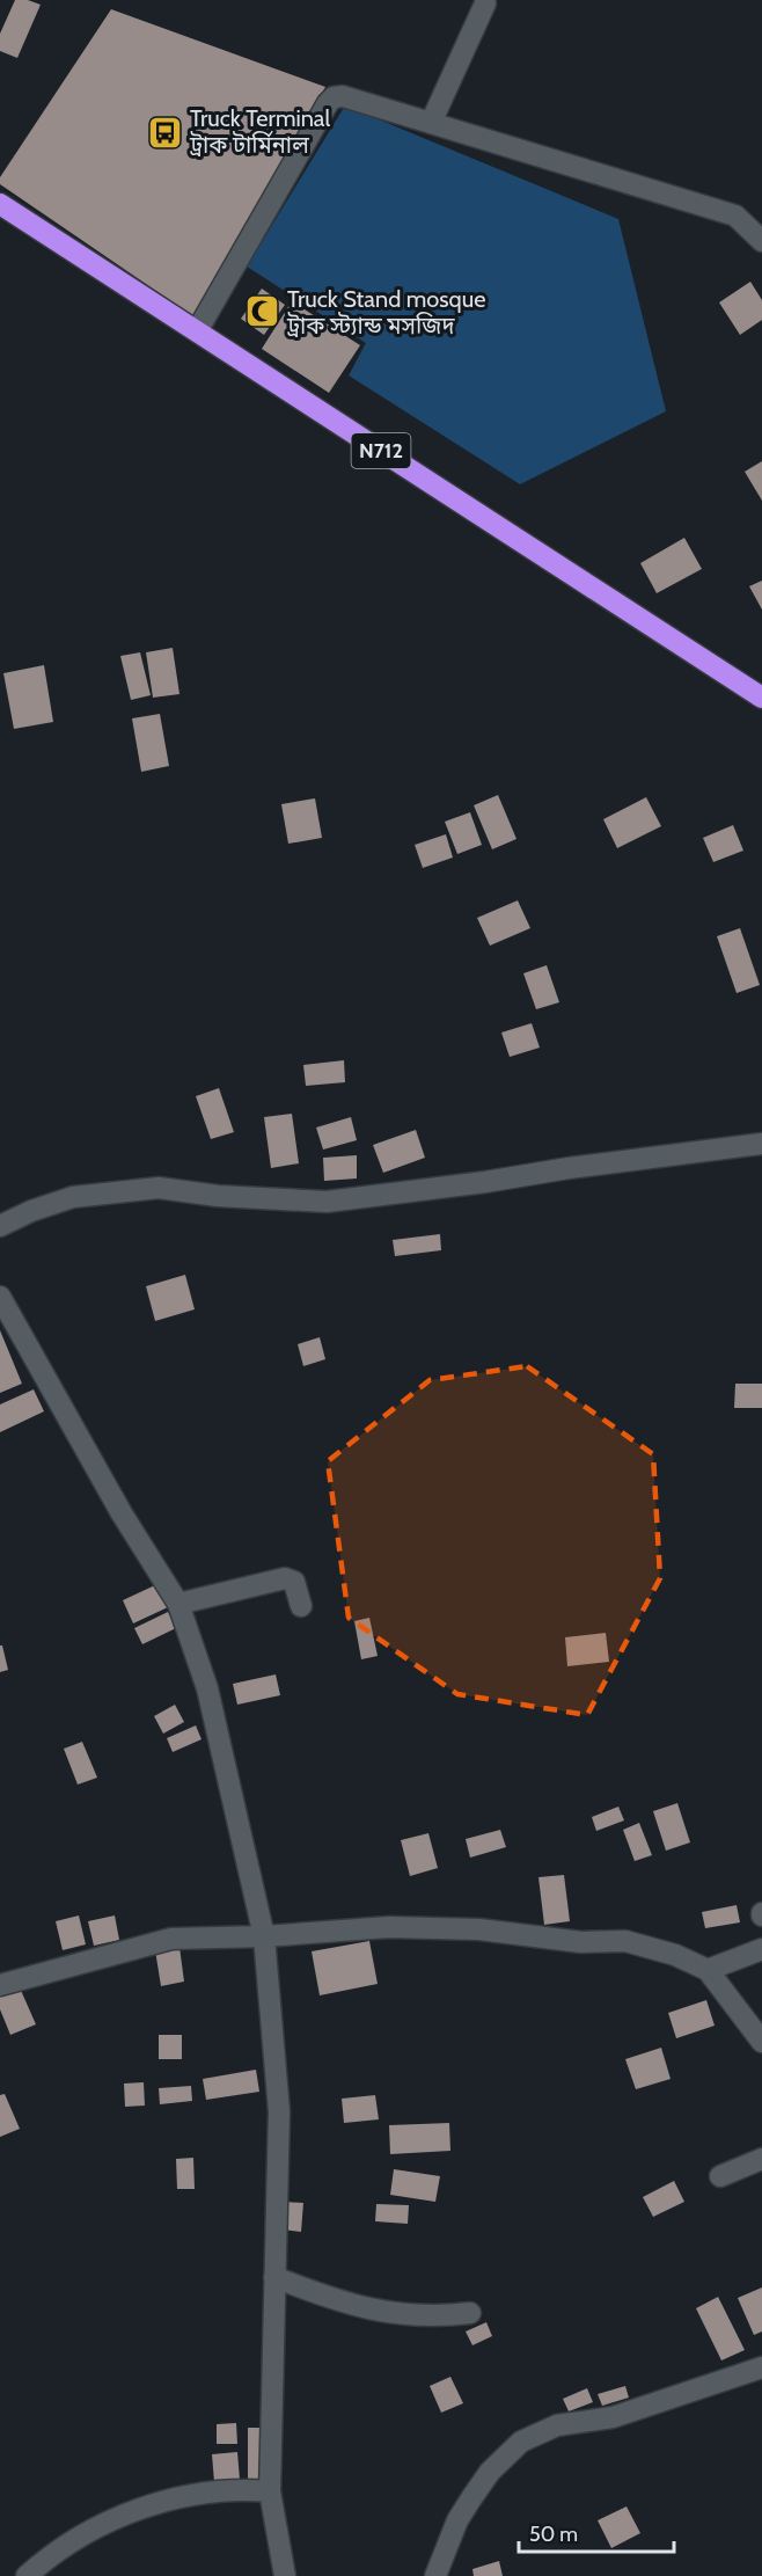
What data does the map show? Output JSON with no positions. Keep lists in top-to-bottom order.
{
  "streets": {
    "highway": ["N712"]
  },
  "places": {
    "bus stop": ["Truck Terminal ট্রাক টার্মিনাল"],
    "mosque": ["Truck Stand mosque ট্রাক স্ট্যান্ড মসজিদ"]
  },
  "scale_bar": "50 m"
}
